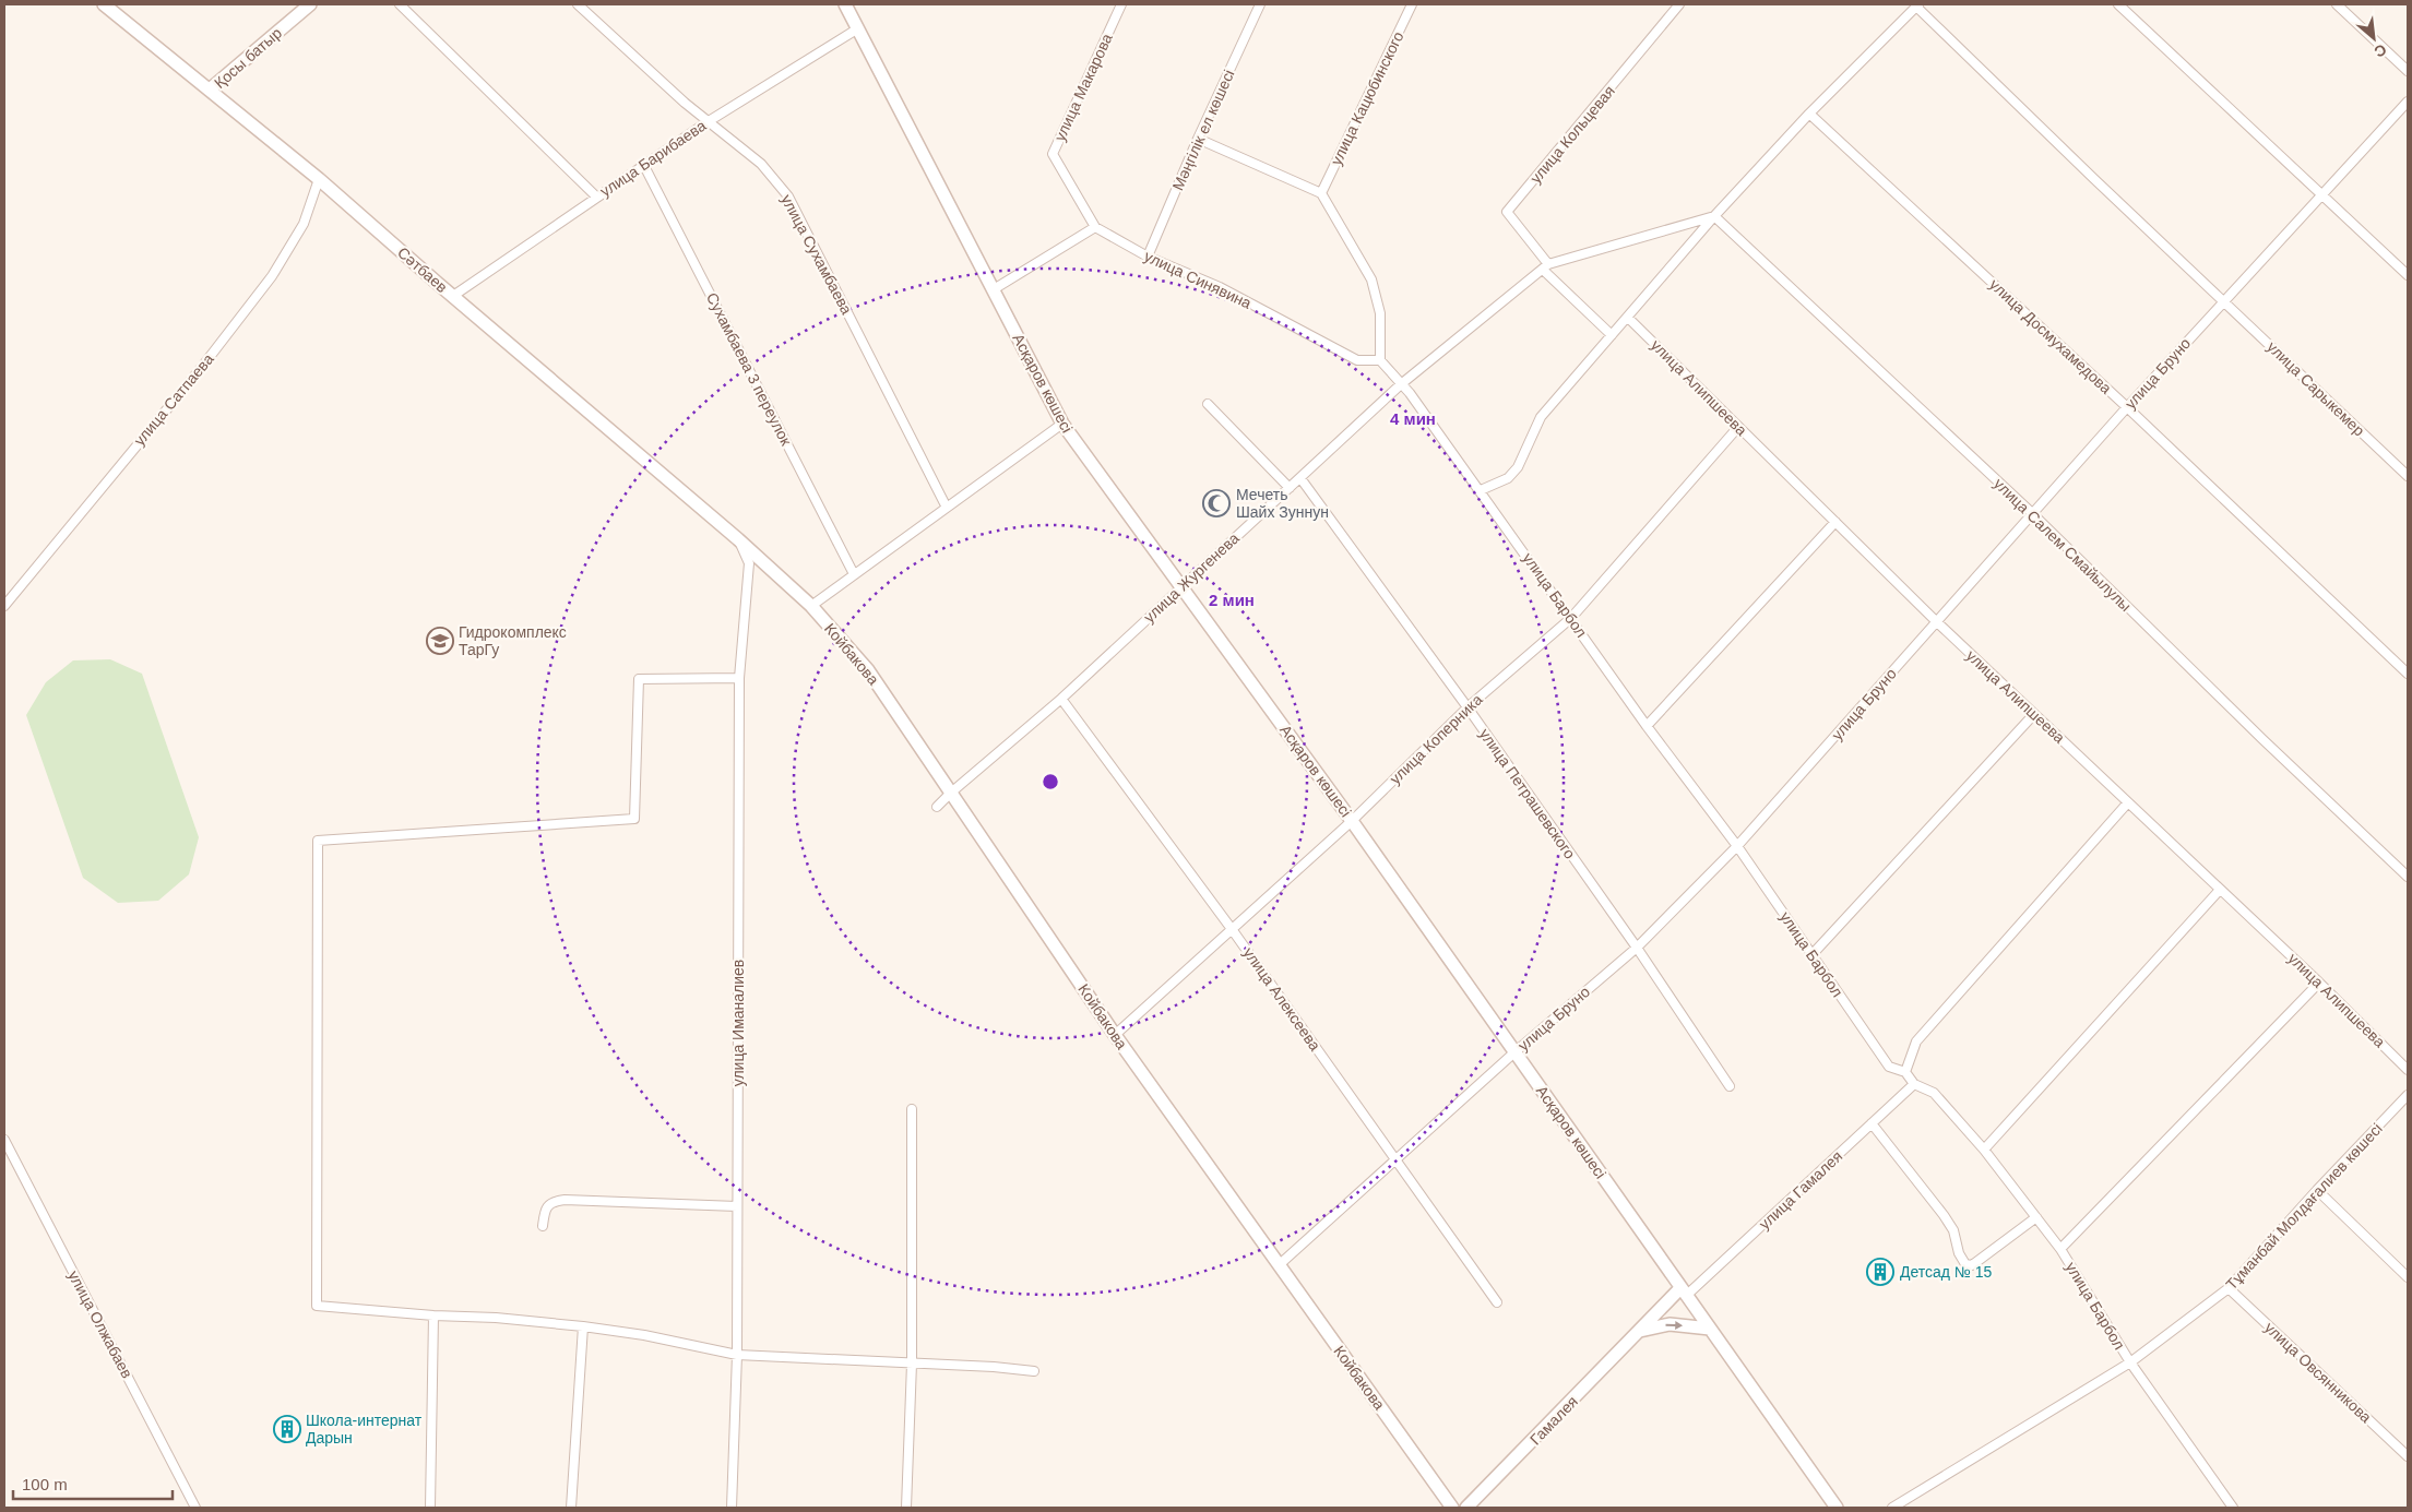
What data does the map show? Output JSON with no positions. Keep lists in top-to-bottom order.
{
  "streets": {
    "street": [
      "Қосы батыр",
      "улица Макарова",
      "улица Кацюбинского",
      "Мәңгілік ел көшесі",
      "улица Кольцевая",
      "улица Барибаева",
      "улица Сухамбаева",
      "Сәтбаев",
      "улица Синявина",
      "улица Досмухамедова",
      "Сухамбаева 3 переулок",
      "улица Бруно",
      "Асқаров көшесі",
      "улица Алипшеева",
      "улица Сарыкемер",
      "улица Сатпаева",
      "улица Салем Смайылулы",
      "улица Жургенева",
      "улица Барбол",
      "Койбакова",
      "улица Коперника",
      "улица Петрашевского",
      "улица Алексеева",
      "улица Иманалиев",
      "улица Гамалея",
      "Тұманбай Молдағалиев көшесі",
      "улица Олжабаев",
      "улица Овсянникова",
      "Гамалея"
    ]
  },
  "crossings": [
    ["Қосы батыр", "Сәтбаев"],
    ["улица Макарова", "улица Синявина"],
    ["Мәңгілік ел көшесі", "улица Синявина"],
    ["улица Кольцевая", "улица Жургенева"],
    ["улица Барибаева", "улица Сухамбаева"],
    ["улица Барибаева", "Сәтбаев"],
    ["улица Барибаева", "Сухамбаева 3 переулок"],
    ["улица Барибаева", "Асқаров көшесі"],
    ["Сәтбаев", "улица Сатпаева"],
    ["Сәтбаев", "Койбакова"],
    ["Сәтбаев", "улица Иманалиев"],
    ["улица Досмухамедова", "улица Бруно"],
    ["улица Бруно", "Асқаров көшесі"],
    ["улица Бруно", "улица Алипшеева"],
    ["улица Бруно", "улица Сарыкемер"],
    ["улица Бруно", "улица Салем Смайылулы"],
    ["улица Бруно", "улица Барбол"],
    ["улица Бруно", "Койбакова"],
    ["улица Бруно", "улица Петрашевского"],
    ["улица Бруно", "улица Алексеева"],
    ["Асқаров көшесі", "улица Жургенева"],
    ["Асқаров көшесі", "улица Коперника"],
    ["Асқаров көшесі", "улица Гамалея"],
    ["Асқаров көшесі", "Гамалея"],
    ["улица Алипшеева", "улица Коперника"],
    ["улица Жургенева", "улица Барбол"],
    ["улица Жургенева", "Койбакова"],
    ["улица Жургенева", "улица Петрашевского"],
    ["улица Жургенева", "улица Алексеева"],
    ["улица Барбол", "улица Коперника"],
    ["улица Барбол", "улица Гамалея"],
    ["улица Барбол", "Тұманбай Молдағалиев көшесі"],
    ["Койбакова", "улица Коперника"],
    ["Койбакова", "улица Иманалиев"],
    ["улица Коперника", "улица Петрашевского"],
    ["улица Коперника", "улица Алексеева"],
    ["улица Гамалея", "Гамалея"],
    ["Тұманбай Молдағалиев көшесі", "улица Овсянникова"]
  ],
  "places": {
    "mosque": ["Мечеть Шайх Зуннун"],
    "school or university": ["Гидрокомплекс ТарГу"],
    "building": ["Детсад № 15", "Школа-интернат Дарын"]
  },
  "scale_bar": "100 m",
  "north": "bottom right",
  "rings": ["4 мин", "2 мин"]
}
